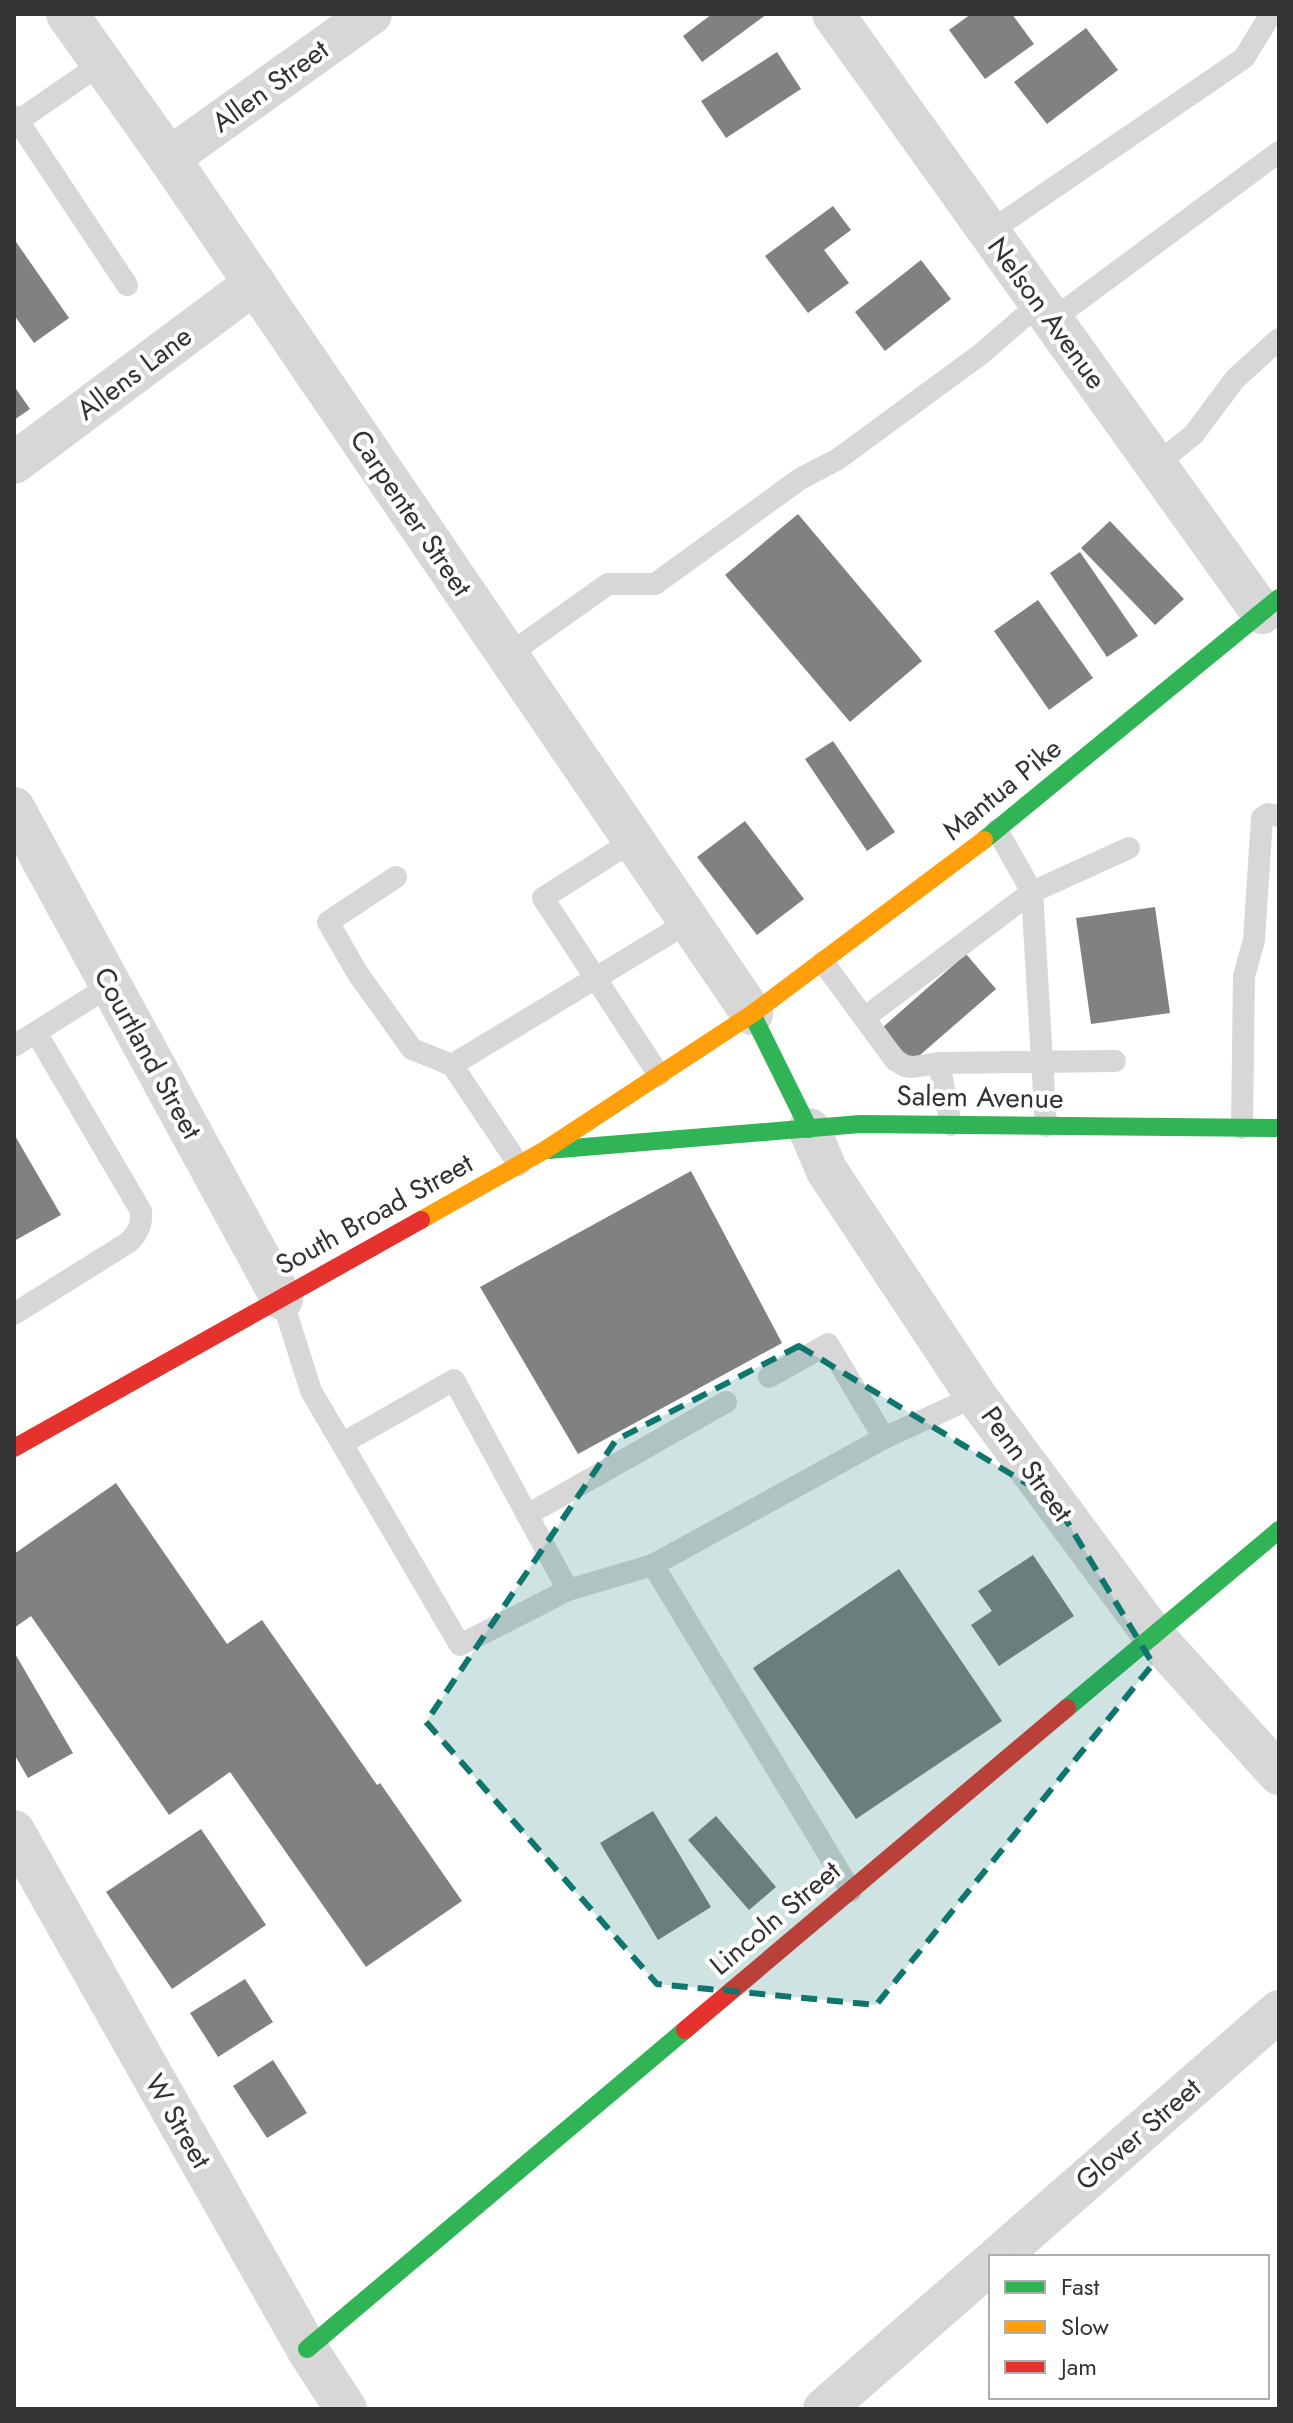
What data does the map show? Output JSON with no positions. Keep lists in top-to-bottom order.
{
  "streets": {
    "main road": [
      "Mantua Pike",
      "Salem Avenue",
      "South Broad Street",
      "Lincoln Street"
    ],
    "street": [
      "Allen Street",
      "Nelson Avenue",
      "Allens Lane",
      "Carpenter Street",
      "Courtland Street",
      "Penn Street",
      "W Street",
      "Glover Street"
    ]
  },
  "crossings": [
    ["Allen Street", "Carpenter Street"],
    ["Nelson Avenue", "Mantua Pike"],
    ["Allens Lane", "Carpenter Street"],
    ["Carpenter Street", "Mantua Pike"],
    ["Carpenter Street", "South Broad Street"],
    ["Mantua Pike", "South Broad Street"],
    ["Courtland Street", "South Broad Street"],
    ["Salem Avenue", "South Broad Street"],
    ["Salem Avenue", "Penn Street"],
    ["Penn Street", "Lincoln Street"],
    ["Lincoln Street", "W Street"]
  ],
  "legend": ["Fast", "Slow", "Jam"]
}
